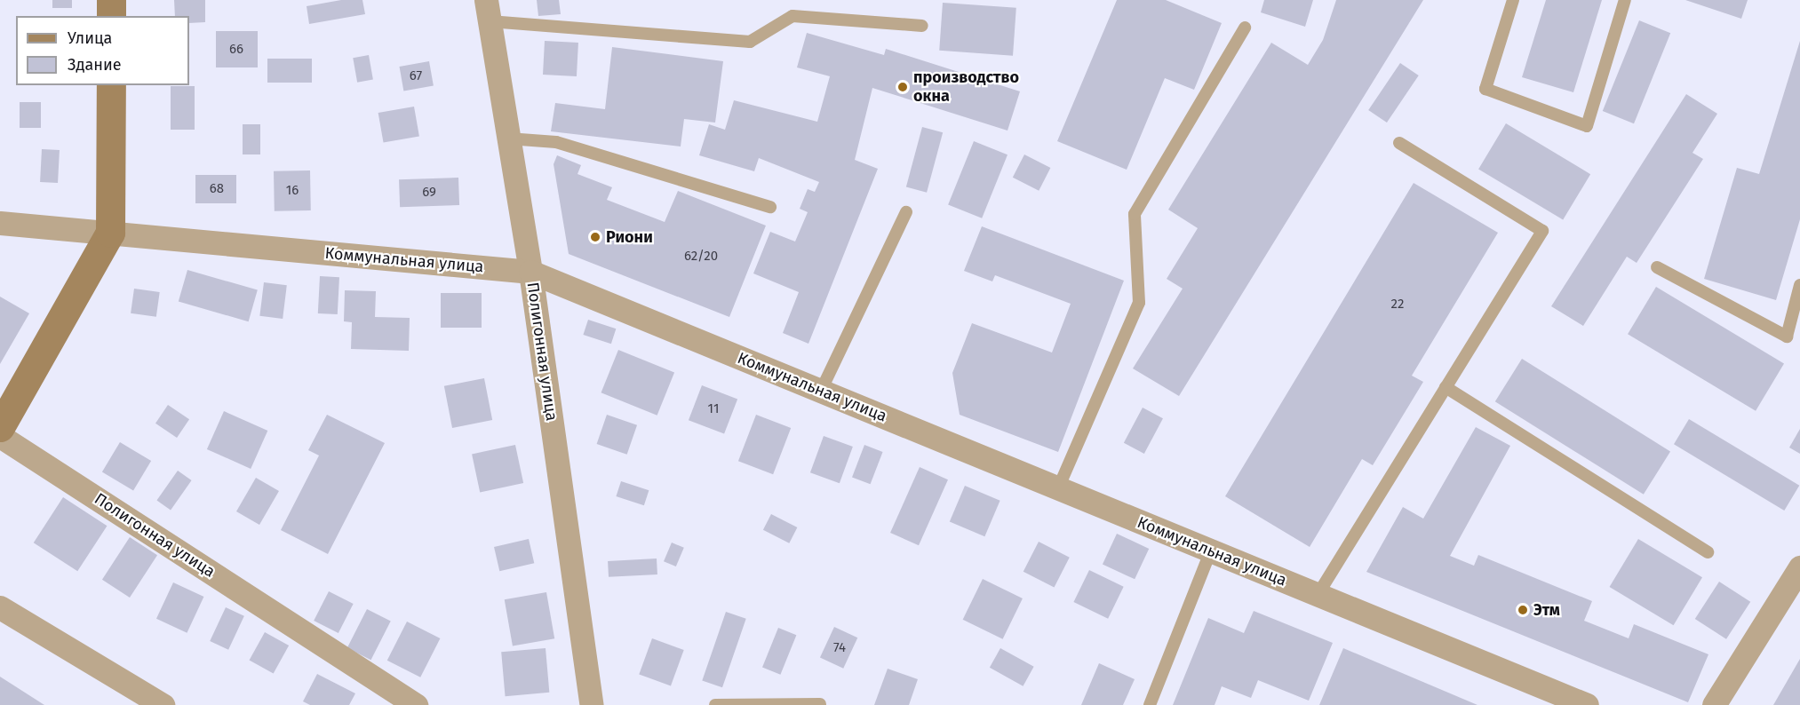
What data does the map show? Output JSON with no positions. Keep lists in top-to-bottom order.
{
  "streets": {
    "street": ["Коммунальная улица", "Полигонная улица"]
  },
  "crossings": [
    ["Коммунальная улица", "Полигонная улица"]
  ],
  "places": ["производство окна", "Риони", "Этм"],
  "house_numbers": [
    "66",
    "67",
    "68",
    "16",
    "69",
    "62/20",
    "22",
    "11",
    "74"
  ],
  "legend": ["Улица", "Здание"]
}
